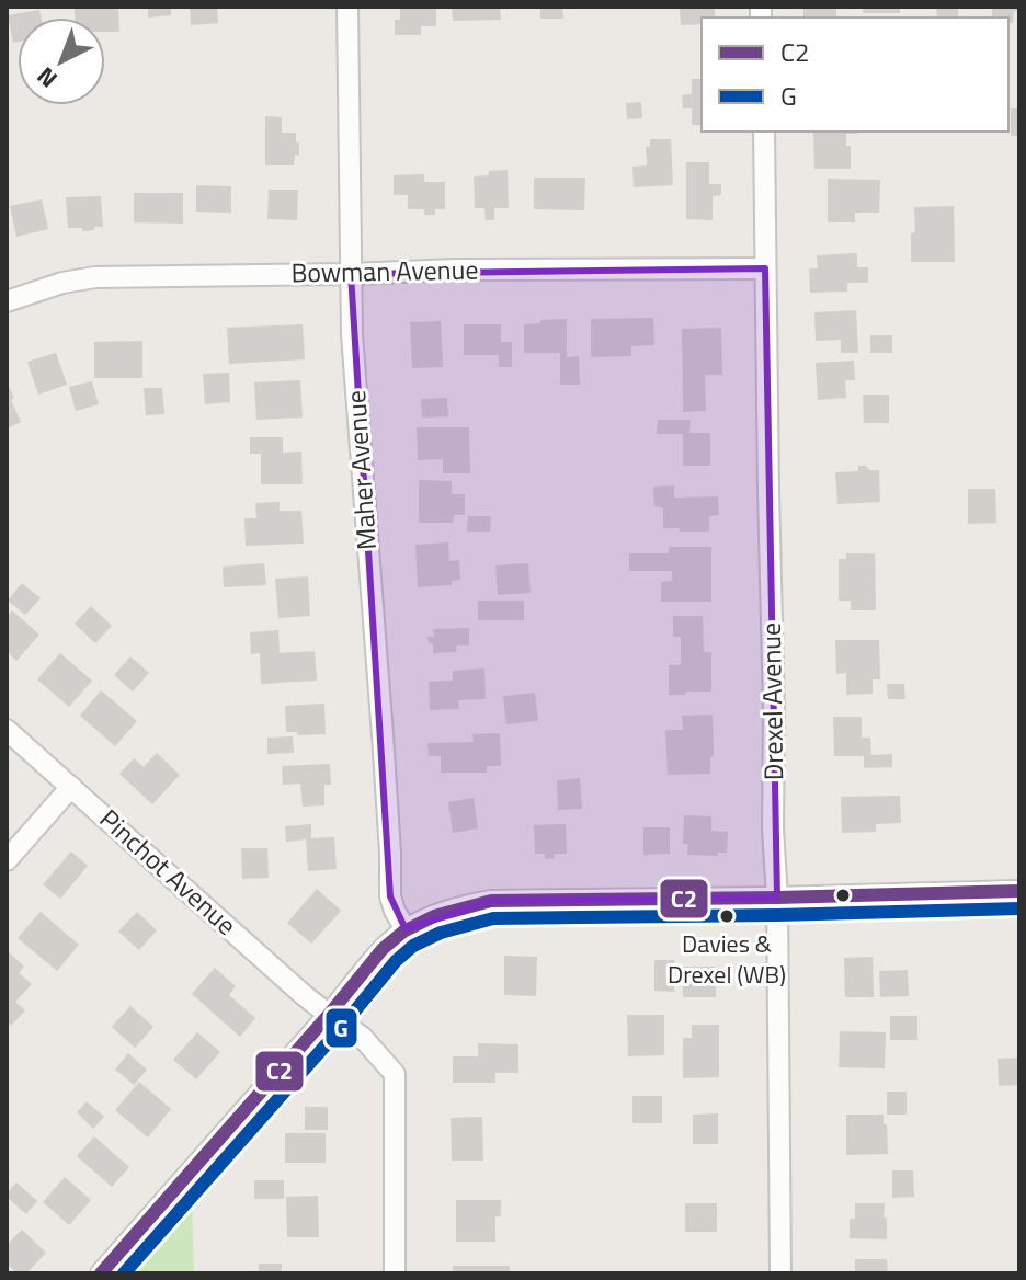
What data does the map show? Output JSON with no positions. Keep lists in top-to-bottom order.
{
  "streets": {
    "street": [
      "Bowman Avenue",
      "Maher Avenue",
      "Drexel Avenue",
      "Pinchot Avenue"
    ]
  },
  "crossings": [
    ["Bowman Avenue", "Maher Avenue"],
    ["Bowman Avenue", "Drexel Avenue"]
  ],
  "places": ["Davies & Drexel (WB)"],
  "lines": ["transit line C2", "transit line G"],
  "legend": ["C2", "G"],
  "north": "bottom left"
}
